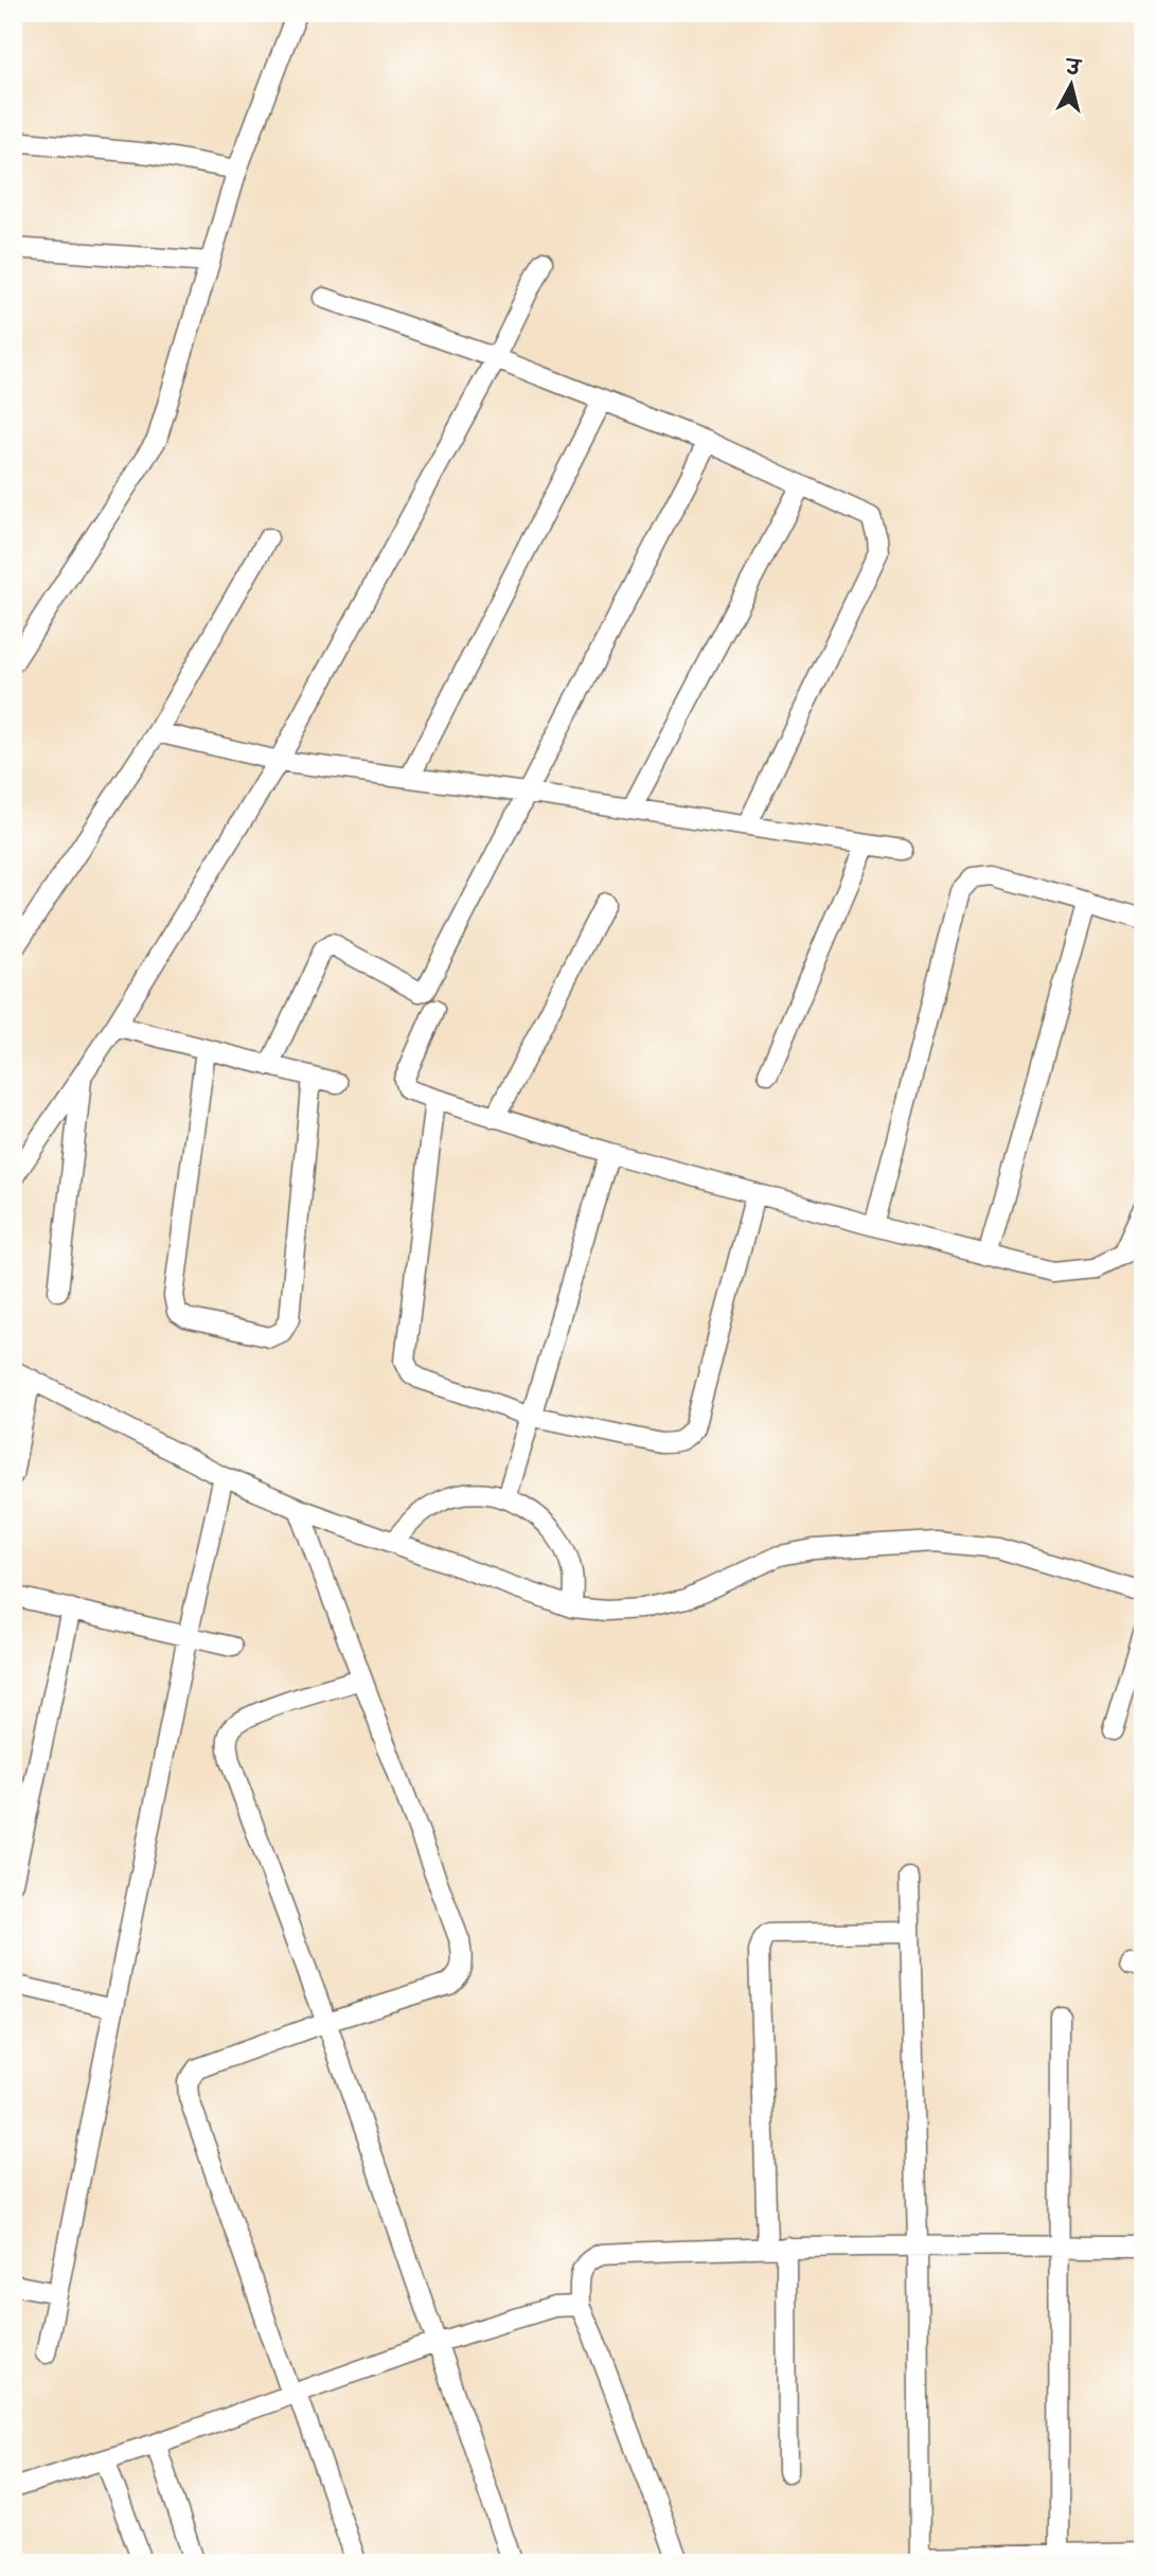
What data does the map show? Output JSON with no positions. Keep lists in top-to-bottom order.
{
  "north": "top"
}
